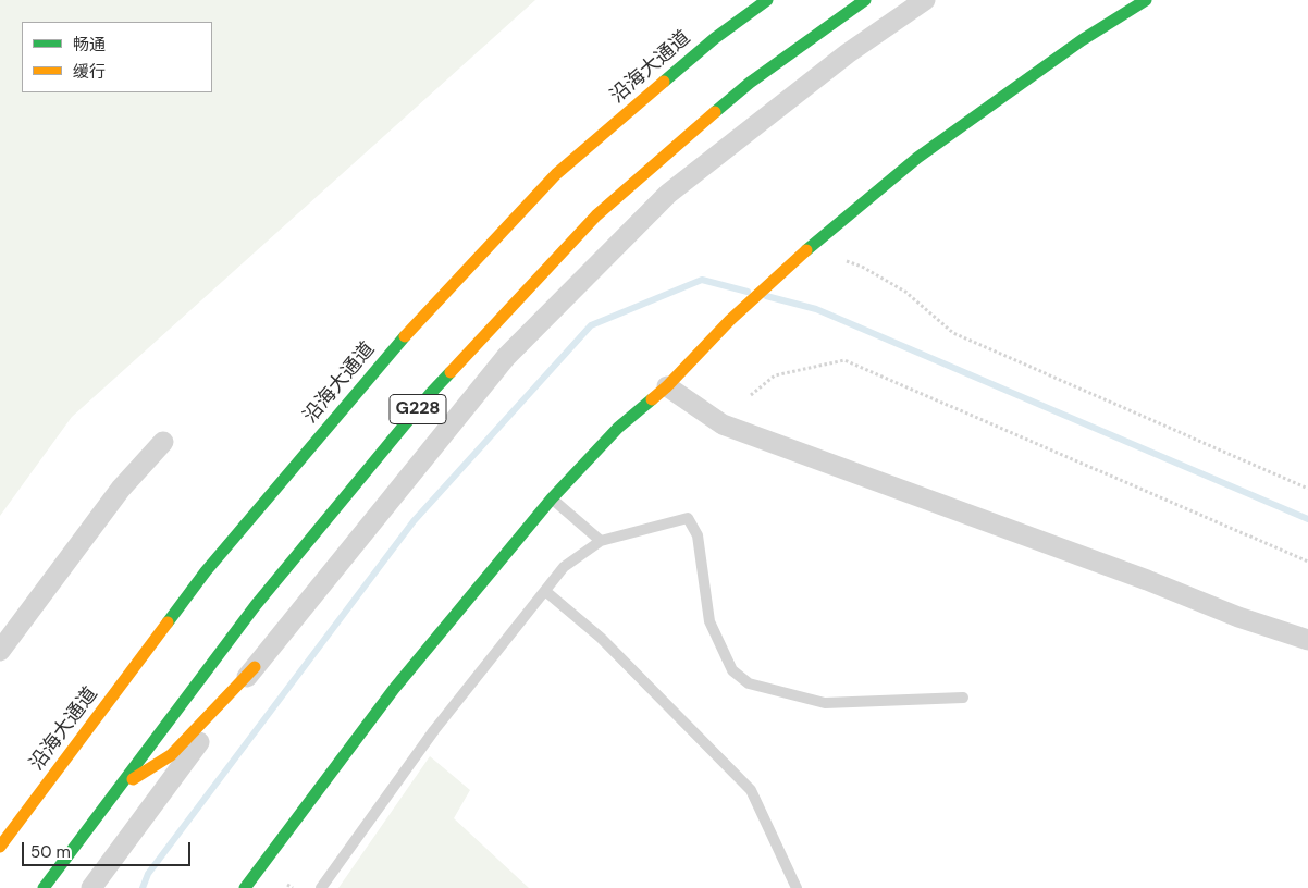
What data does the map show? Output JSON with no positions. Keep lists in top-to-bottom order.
{
  "streets": {
    "main road": ["沿海大通道", "G228"]
  },
  "legend": ["畅通", "缓行"],
  "scale_bar": "50 m"
}
